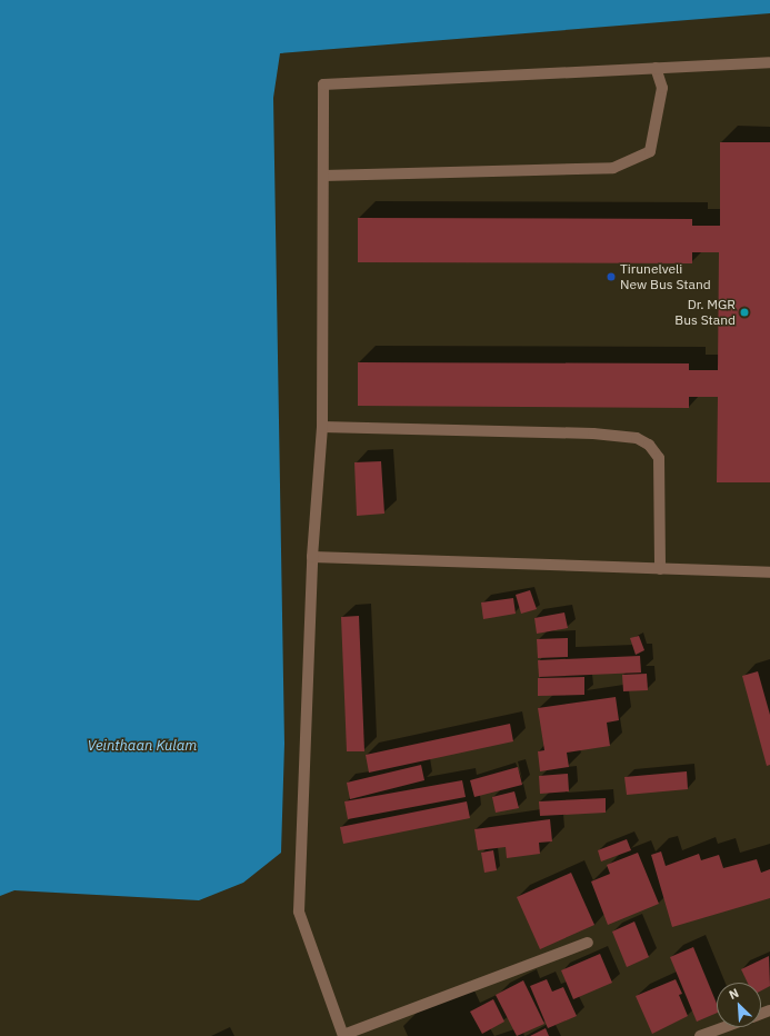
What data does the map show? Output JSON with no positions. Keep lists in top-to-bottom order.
{
  "water": ["Veinthaan Kulam"],
  "places": ["Tirunelveli New Bus Stand", "Dr. MGR Bus Stand"],
  "north": "top left"
}
